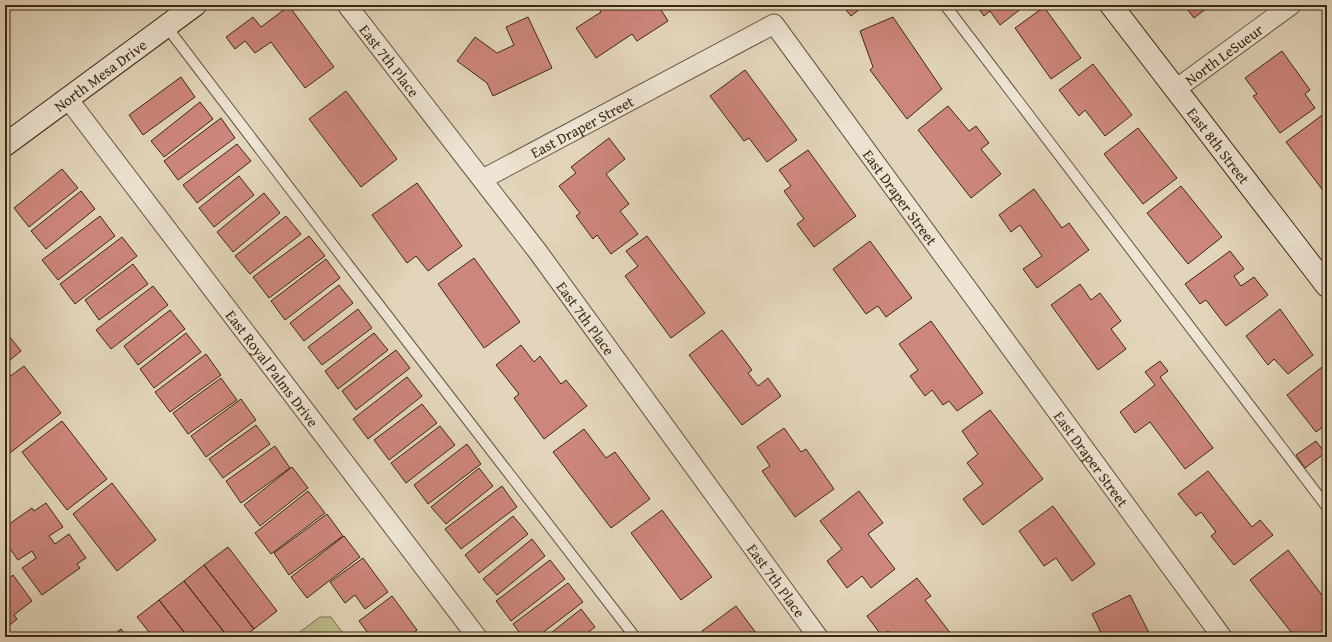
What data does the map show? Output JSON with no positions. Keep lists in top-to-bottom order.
{
  "streets": {
    "street": [
      "North LeSueur",
      "East 7th Place",
      "North Mesa Drive",
      "East Draper Street",
      "East 8th Street",
      "East Royal Palms Drive"
    ]
  },
  "crossings": [
    ["North LeSueur", "East 8th Street"],
    ["East 7th Place", "East Draper Street"],
    ["North Mesa Drive", "East Royal Palms Drive"]
  ]
}
